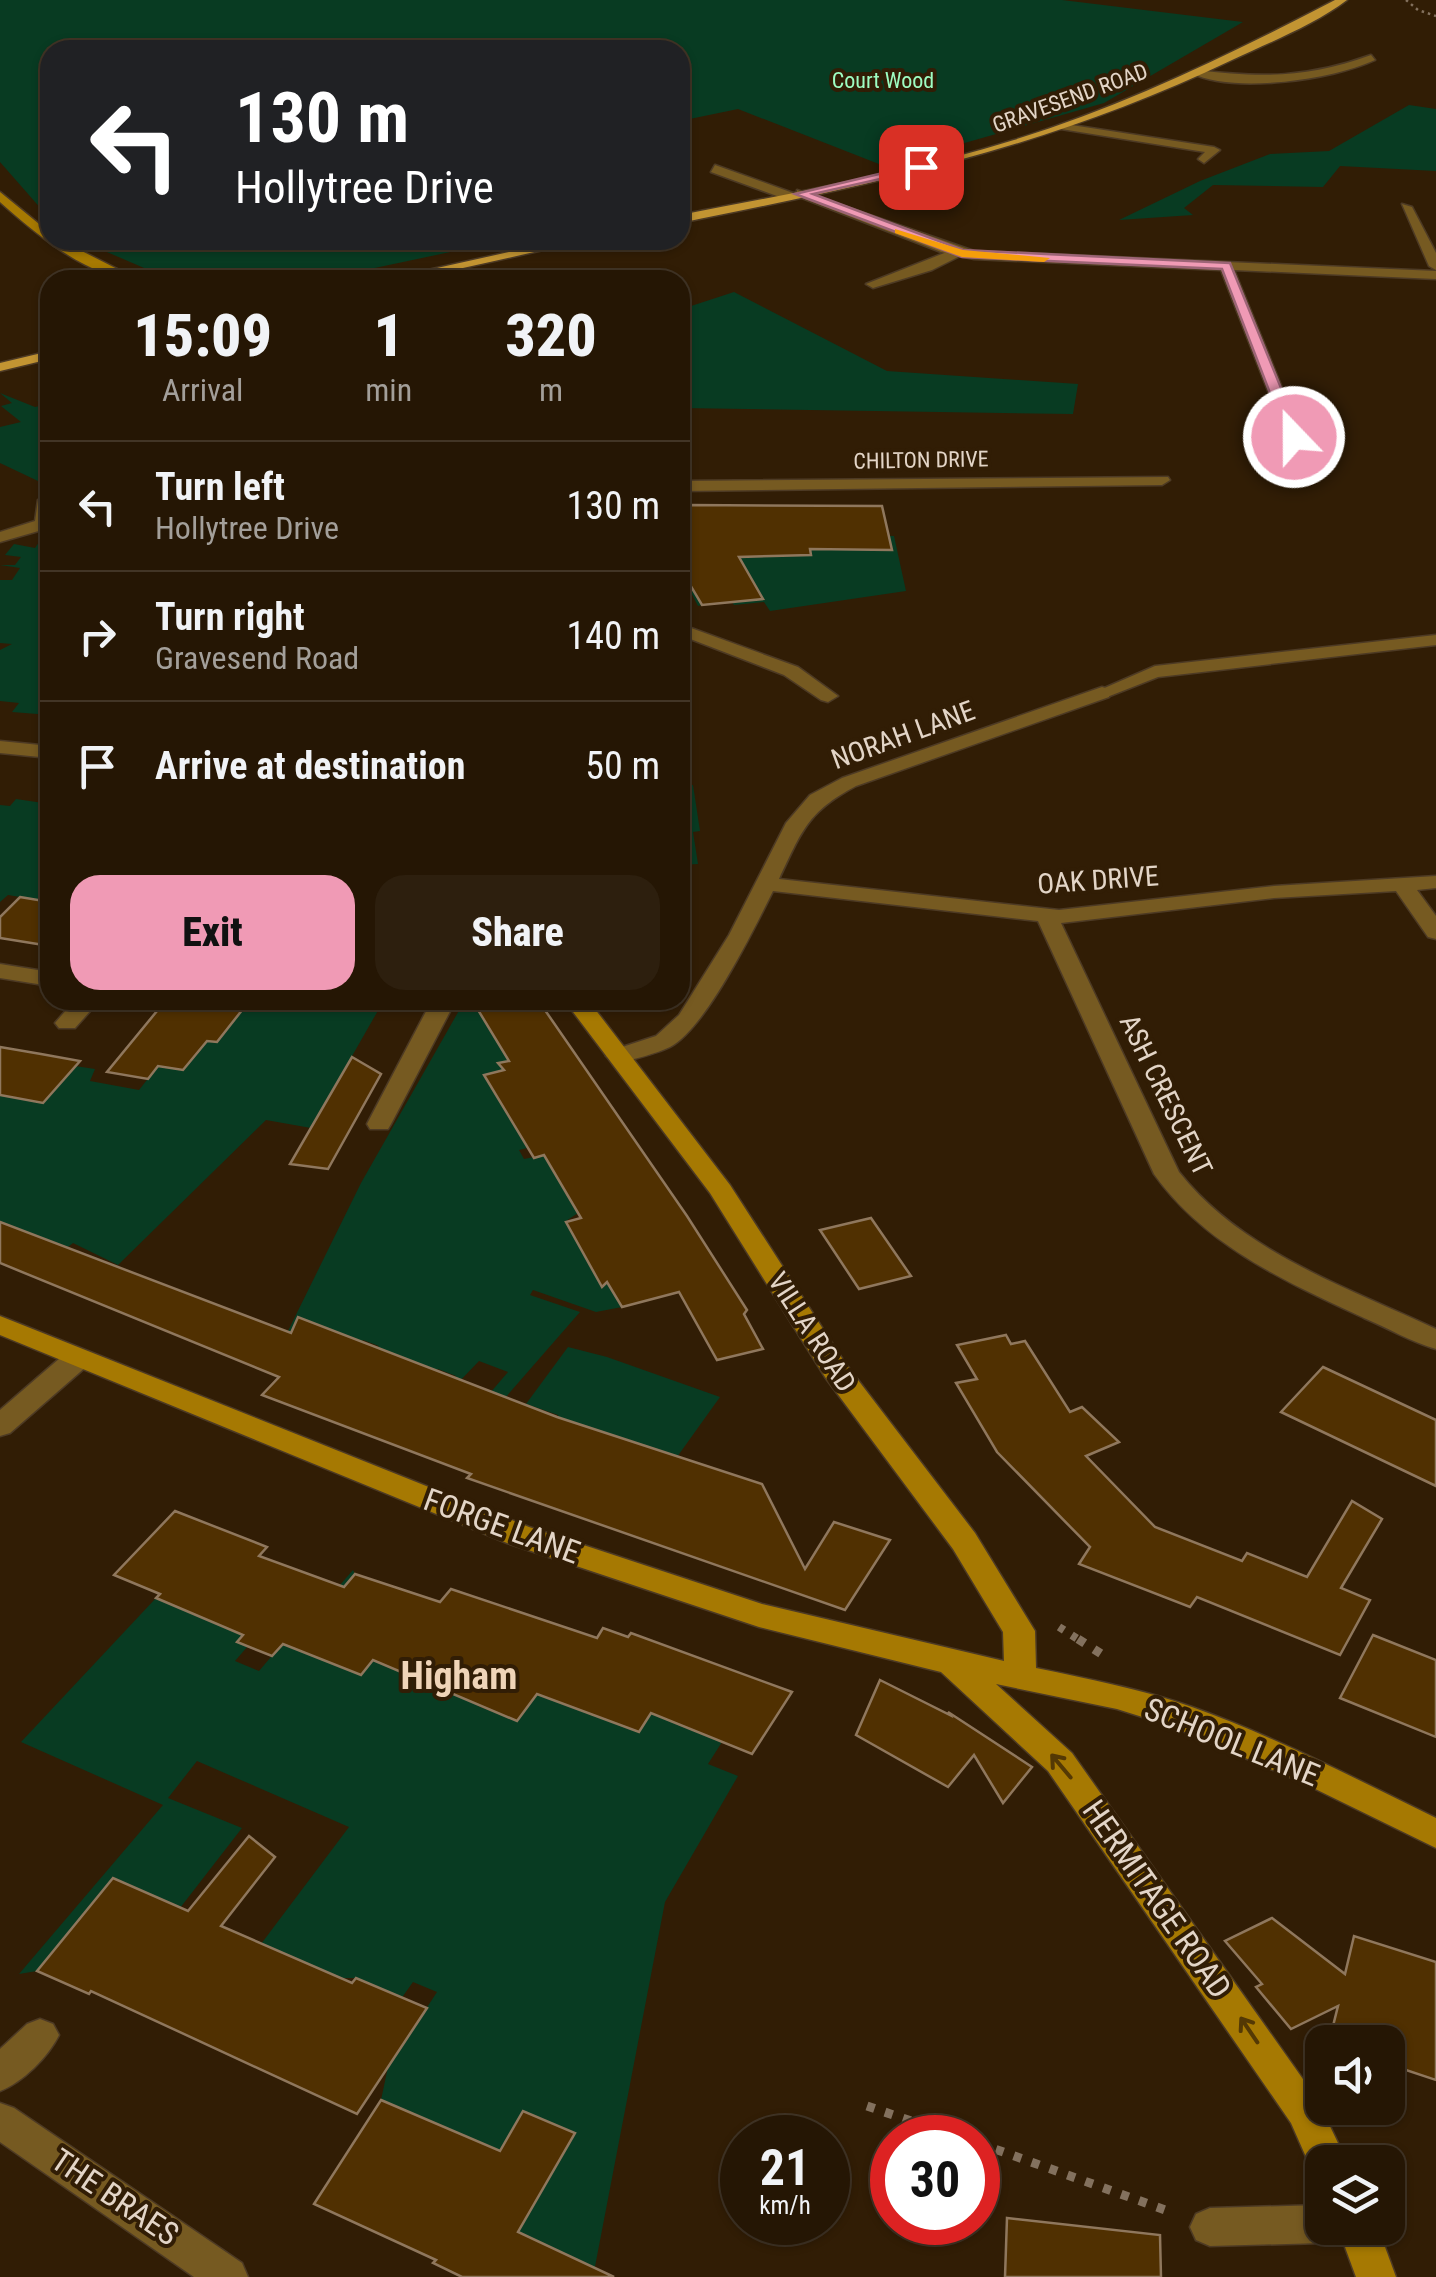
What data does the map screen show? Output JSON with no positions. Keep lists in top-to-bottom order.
{
  "streets": {
    "main road": ["GRAVESEND ROAD"],
    "street": [
      "CHILTON DRIVE",
      "NORAH LANE",
      "OAK DRIVE",
      "ASH CRESCENT",
      "VILLA ROAD",
      "FORGE LANE",
      "SCHOOL LANE",
      "HERMITAGE ROAD",
      "THE BRAES"
    ]
  },
  "crossings": [
    ["NORAH LANE", "OAK DRIVE"],
    ["NORAH LANE", "VILLA ROAD"],
    ["OAK DRIVE", "ASH CRESCENT"],
    ["VILLA ROAD", "FORGE LANE"],
    ["VILLA ROAD", "SCHOOL LANE"],
    ["FORGE LANE", "SCHOOL LANE"],
    ["FORGE LANE", "HERMITAGE ROAD"]
  ],
  "one_way": ["HERMITAGE ROAD"],
  "districts": ["Higham"],
  "parks": ["Court Wood"],
  "page": {
    "turn": ["130 m", "Hollytree Drive"],
    "eta": [
      "15:09",
      "Arrival",
      "1",
      "min",
      "320",
      "m"
    ],
    "list": [
      {
        "name": "Turn left",
        "note": "Hollytree Drive",
        "value": "130 m"
      },
      {
        "name": "Turn right",
        "note": "Gravesend Road",
        "value": "140 m"
      },
      {
        "name": "Arrive at destination",
        "value": "50 m"
      }
    ],
    "buttons": ["Exit", "Share"],
    "speed": "21 km/h",
    "limit": "30"
  }
}
